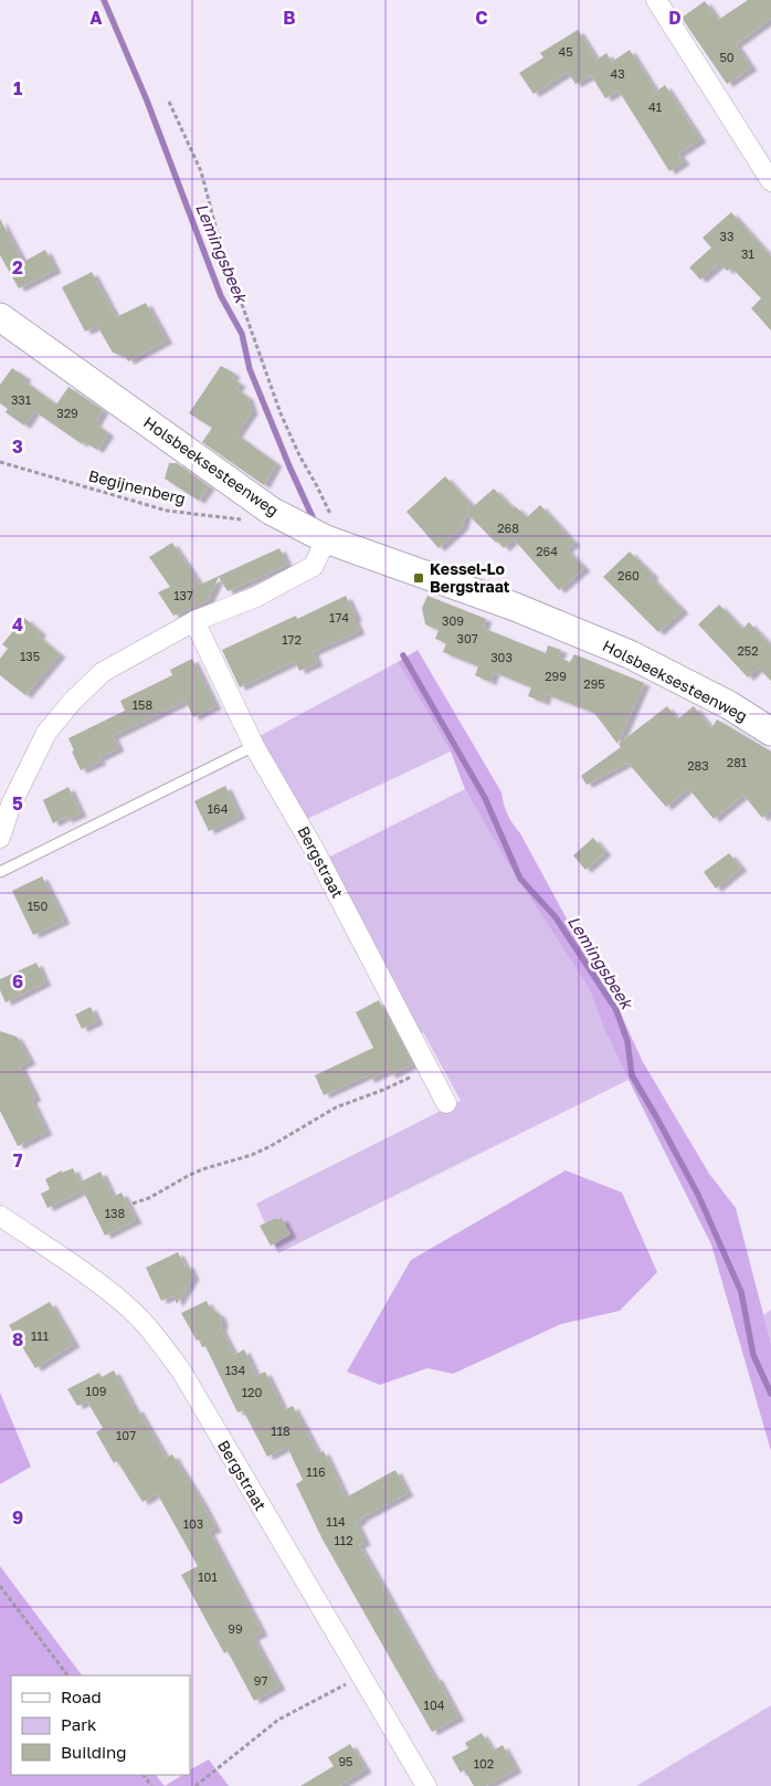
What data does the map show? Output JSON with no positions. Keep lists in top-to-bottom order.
{
  "streets": {
    "street": ["Holsbeeksesteenweg", "Bergstraat"],
    "path": ["Begijnenberg"]
  },
  "crossings": [
    ["Holsbeeksesteenweg", "Begijnenberg"]
  ],
  "water": ["Lemingsbeek"],
  "places": {
    "transit": ["Kessel-Lo Bergstraat"]
  },
  "house_numbers": [
    "45",
    "50",
    "43",
    "41",
    "33",
    "31",
    "331",
    "329",
    "268",
    "264",
    "260",
    "137",
    "174",
    "309",
    "307",
    "172",
    "252",
    "135",
    "303",
    "299",
    "295",
    "158",
    "281",
    "283",
    "164",
    "150",
    "138",
    "111",
    "134",
    "109",
    "120",
    "118",
    "107",
    "116",
    "114",
    "103",
    "112",
    "101",
    "99",
    "97",
    "104",
    "95",
    "102"
  ],
  "legend": ["Road", "Park", "Building"],
  "grid": {
    "columns": [
      "A",
      "B",
      "C",
      "D"
    ],
    "rows": [
      "1",
      "2",
      "3",
      "4",
      "5",
      "6",
      "7",
      "8",
      "9"
    ]
  }
}
